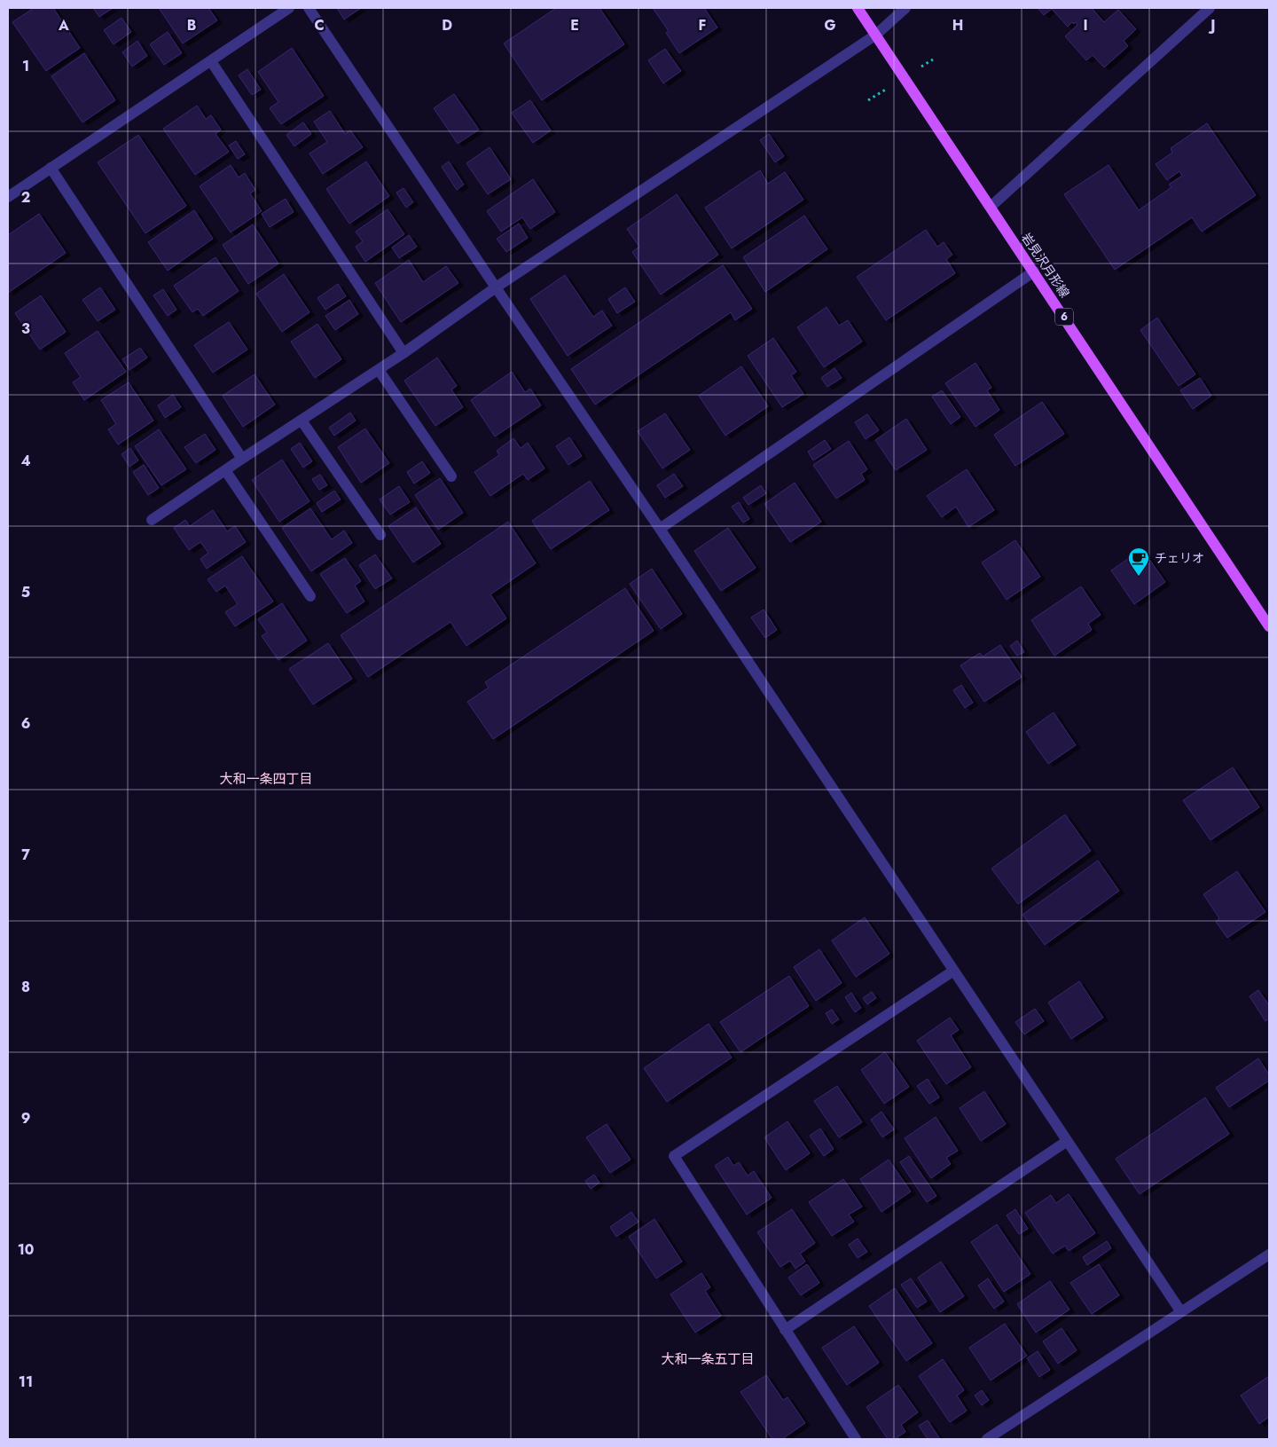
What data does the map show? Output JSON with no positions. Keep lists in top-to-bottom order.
{
  "streets": {
    "main road": ["岩見沢月形線", "6"]
  },
  "districts": ["大和一条四丁目", "大和一条五丁目"],
  "places": {
    "cafe": ["チェリオ"]
  },
  "grid": {
    "columns": [
      "A",
      "B",
      "C",
      "D",
      "E",
      "F",
      "G",
      "H",
      "I",
      "J"
    ],
    "rows": [
      "1",
      "2",
      "3",
      "4",
      "5",
      "6",
      "7",
      "8",
      "9",
      "10",
      "11"
    ]
  }
}
